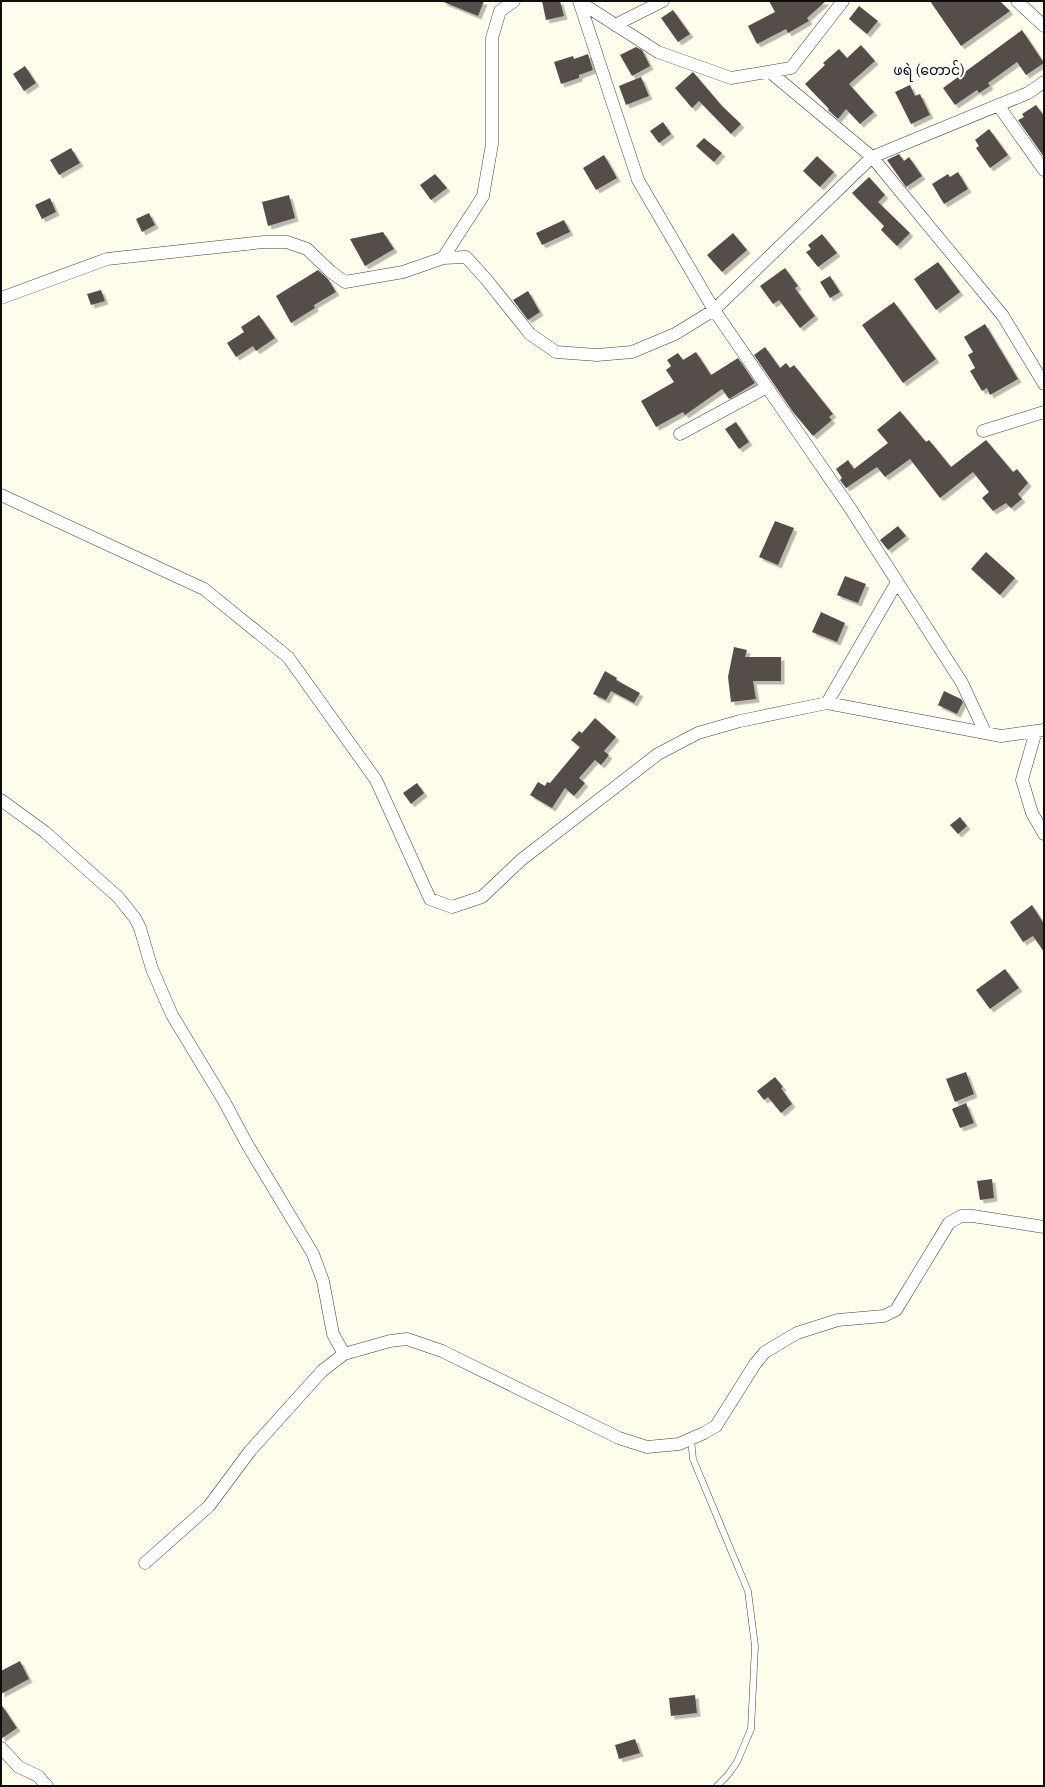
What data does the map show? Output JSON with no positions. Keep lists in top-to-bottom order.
{
  "districts": ["ဖရဲ (တောင်)"]
}
